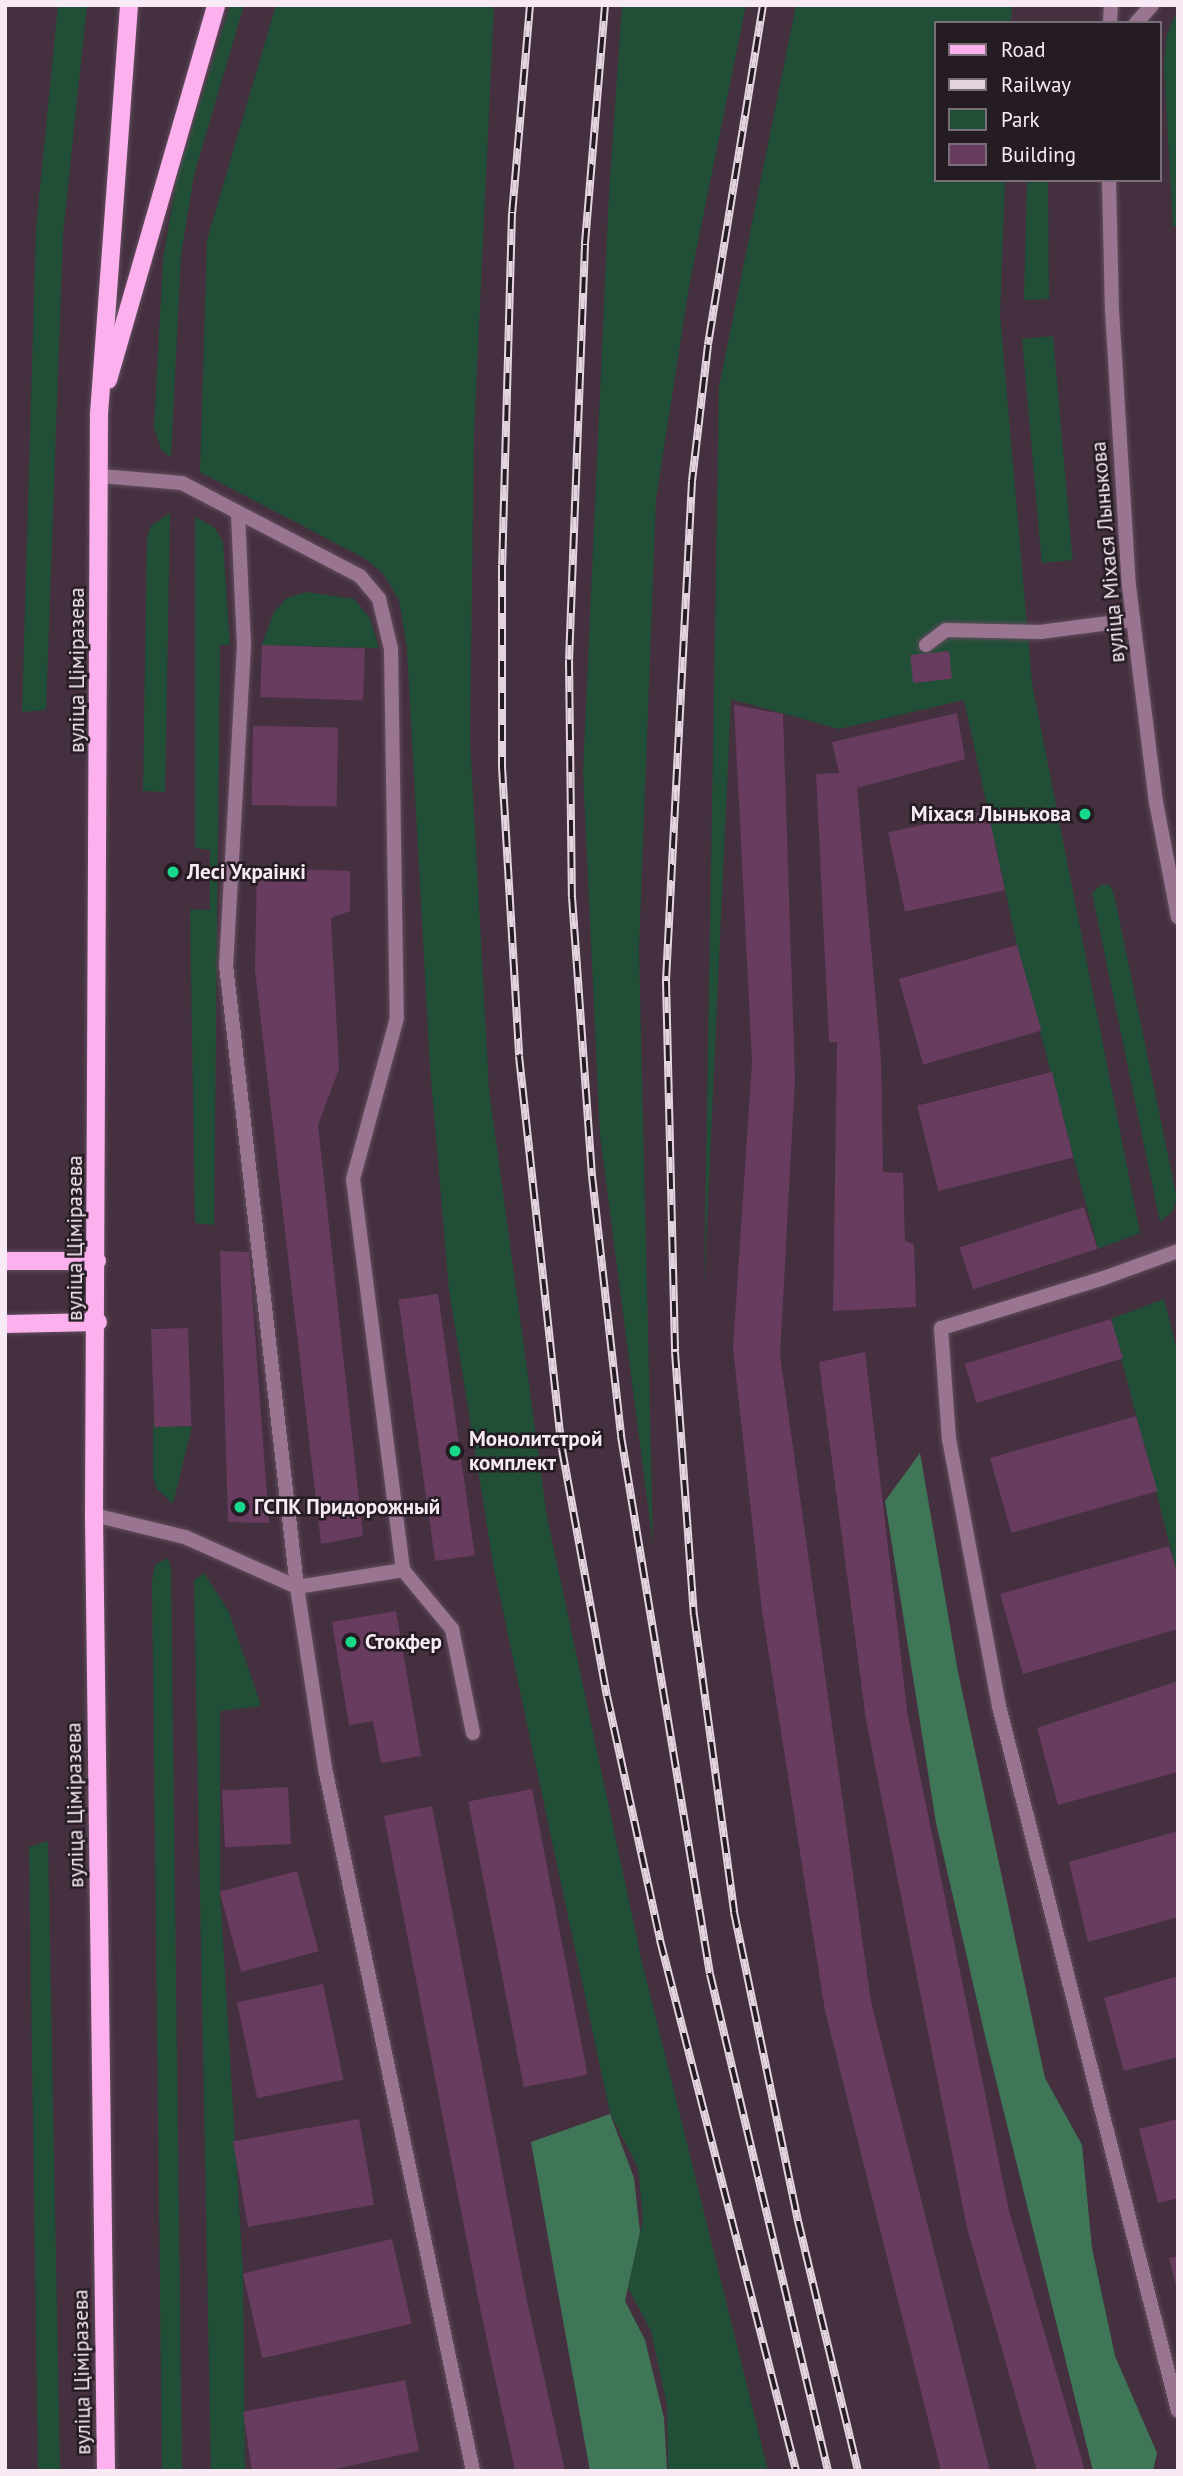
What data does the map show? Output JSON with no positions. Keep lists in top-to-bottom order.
{
  "streets": {
    "main road": ["вуліца Ціміразева"],
    "street": ["вуліца Міхася Лынькова"]
  },
  "places": [
    "Міхася Лынькова",
    "Лесі Украінкі",
    "Монолитстрой комплект",
    "ГСПК Придорожный",
    "Стокфер"
  ],
  "legend": [
    "Road",
    "Railway",
    "Park",
    "Building"
  ]
}
